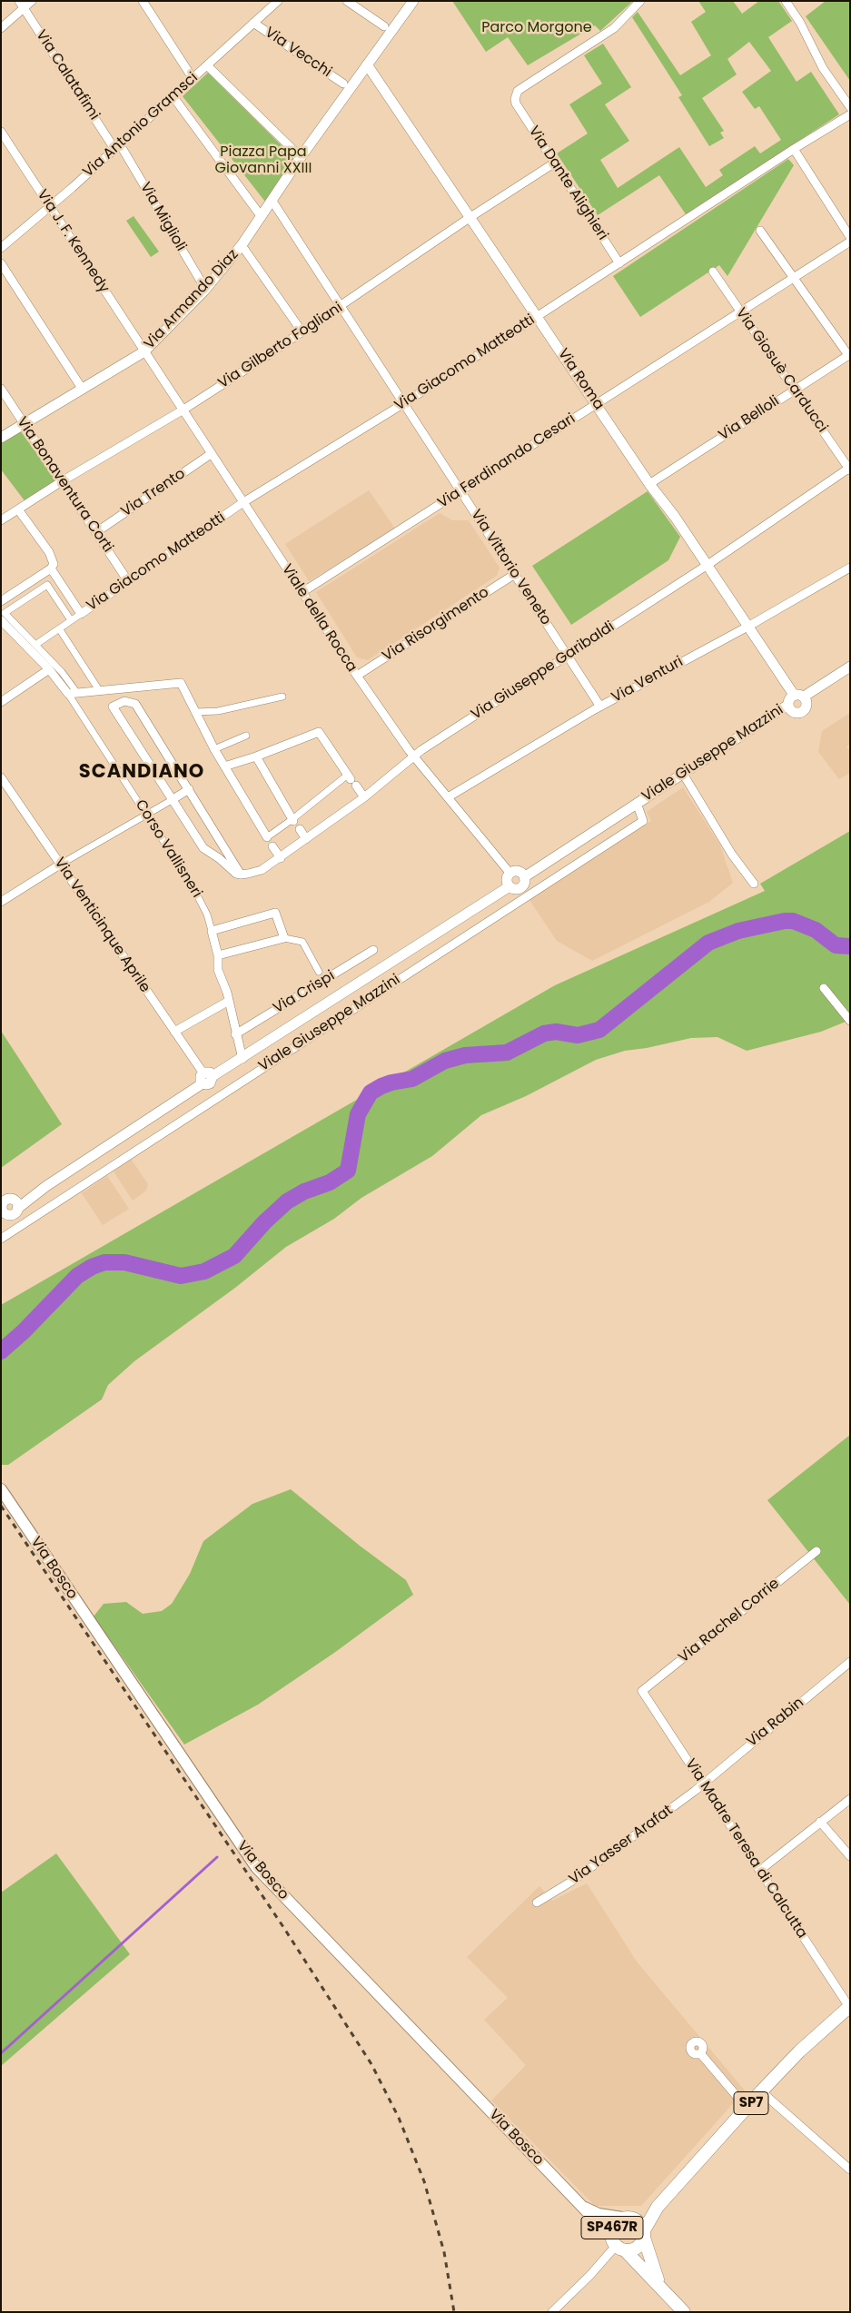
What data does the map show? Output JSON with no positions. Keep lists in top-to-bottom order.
{
  "streets": {
    "main road": ["Via Bosco", "SP7", "SP467R"],
    "street": [
      "Via Vecchi",
      "Via Calatafimi",
      "Via Antonio Gramsci",
      "Via Dante Alighieri",
      "Via Miglioli",
      "Via J. F. Kennedy",
      "Via Armando Diaz",
      "Via Gilberto Fogliani",
      "Via Giacomo Matteotti",
      "Via Giosuè Carducci",
      "Via Roma",
      "Via Belloli",
      "Via Ferdinando Cesari",
      "Via Bonaventura Corti",
      "Via Trento",
      "Via Vittorio Veneto",
      "Viale della Rocca",
      "Via Risorgimento",
      "Via Giuseppe Garibaldi",
      "Via Venturi",
      "Viale Giuseppe Mazzini",
      "Corso Vallisneri",
      "Via Venticinque Aprile",
      "Via Crispi",
      "Via Rachel Corrie",
      "Via Rabin",
      "Via Yasser Arafat",
      "Via Madre Teresa di Calcutta"
    ]
  },
  "crossings": [
    ["Via Vecchi", "Via Antonio Gramsci"],
    ["Via Calatafimi", "Via Antonio Gramsci"],
    ["Via Calatafimi", "Via Miglioli"],
    ["Via Antonio Gramsci", "Via Miglioli"],
    ["Via Antonio Gramsci", "Via J. F. Kennedy"],
    ["Via Dante Alighieri", "Via Gilberto Fogliani"],
    ["Via Dante Alighieri", "Via Giacomo Matteotti"],
    ["Via Miglioli", "Via Armando Diaz"],
    ["Via J. F. Kennedy", "Via Armando Diaz"],
    ["Via J. F. Kennedy", "Viale della Rocca"],
    ["Via Armando Diaz", "Via Roma"],
    ["Via Armando Diaz", "Via Bonaventura Corti"],
    ["Via Armando Diaz", "Via Vittorio Veneto"],
    ["Via Armando Diaz", "Viale della Rocca"],
    ["Via Gilberto Fogliani", "Via Roma"],
    ["Via Gilberto Fogliani", "Via Bonaventura Corti"],
    ["Via Gilberto Fogliani", "Via Vittorio Veneto"],
    ["Via Gilberto Fogliani", "Viale della Rocca"],
    ["Via Giacomo Matteotti", "Via Roma"],
    ["Via Giacomo Matteotti", "Via Bonaventura Corti"],
    ["Via Giacomo Matteotti", "Via Vittorio Veneto"],
    ["Via Giacomo Matteotti", "Viale della Rocca"],
    ["Via Giosuè Carducci", "Via Belloli"],
    ["Via Giosuè Carducci", "Via Ferdinando Cesari"],
    ["Via Giosuè Carducci", "Via Giuseppe Garibaldi"],
    ["Via Roma", "Via Belloli"],
    ["Via Roma", "Via Ferdinando Cesari"],
    ["Via Roma", "Via Giuseppe Garibaldi"],
    ["Via Roma", "Via Venturi"],
    ["Via Roma", "Viale Giuseppe Mazzini"],
    ["Via Ferdinando Cesari", "Via Vittorio Veneto"],
    ["Via Ferdinando Cesari", "Viale della Rocca"],
    ["Via Bonaventura Corti", "Via Trento"],
    ["Via Trento", "Viale della Rocca"],
    ["Via Vittorio Veneto", "Via Risorgimento"],
    ["Via Vittorio Veneto", "Via Giuseppe Garibaldi"],
    ["Via Vittorio Veneto", "Via Venturi"],
    ["Viale della Rocca", "Via Risorgimento"],
    ["Viale della Rocca", "Via Giuseppe Garibaldi"],
    ["Viale della Rocca", "Via Venturi"],
    ["Viale della Rocca", "Viale Giuseppe Mazzini"],
    ["Viale Giuseppe Mazzini", "Via Venticinque Aprile"],
    ["Via Bosco", "SP7"],
    ["Via Bosco", "SP467R"],
    ["Via Rachel Corrie", "Via Madre Teresa di Calcutta"],
    ["Via Rabin", "Via Yasser Arafat"],
    ["Via Rabin", "Via Madre Teresa di Calcutta"],
    ["Via Yasser Arafat", "Via Madre Teresa di Calcutta"],
    ["Via Madre Teresa di Calcutta", "SP7"],
    ["SP7", "SP467R"]
  ],
  "districts": ["SCANDIANO"],
  "parks": ["Parco Morgone", "Piazza Papa Giovanni XXIII"]
}
